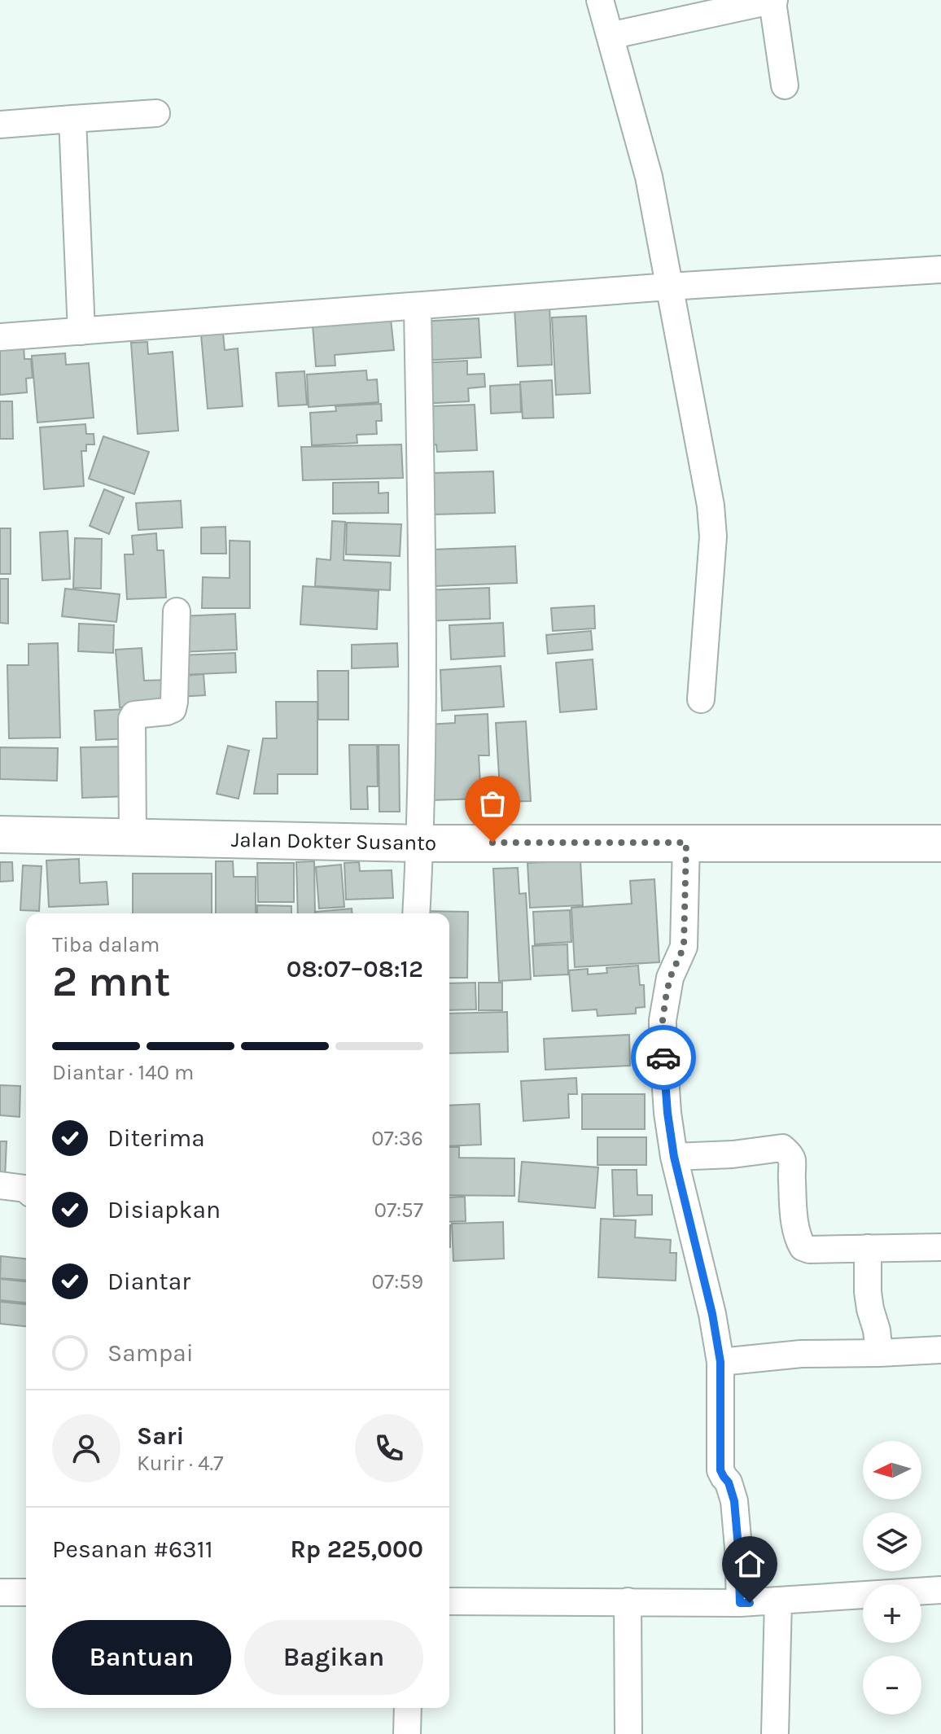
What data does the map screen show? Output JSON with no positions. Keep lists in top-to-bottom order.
{
  "streets": {
    "main road": ["Jalan Dokter Susanto"]
  },
  "north": "left",
  "page": {
    "heading": ["2 mnt", "Tiba dalam", "08:07–08:12"],
    "panel": [
      "Sari",
      "Kurir · 4.7",
      "Pesanan #6311",
      "Rp 225,000"
    ],
    "bar": "Diantar · 140 m",
    "list": [
      ["Diterima", "07:36"],
      ["Disiapkan", "07:57"],
      ["Diantar", "07:59"],
      "Sampai"
    ],
    "map_buttons": ["+", "−"],
    "buttons": ["Bantuan", "Bagikan"]
  }
}
